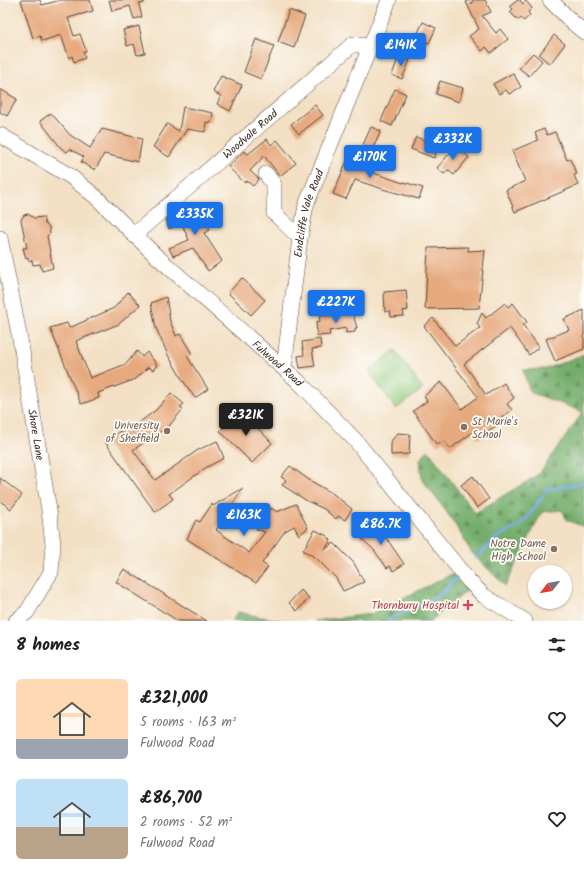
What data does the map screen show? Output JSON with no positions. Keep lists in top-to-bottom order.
{
  "streets": {
    "street": [
      "Woodvale Road",
      "Endcliffe Vale Road",
      "Fulwood Road",
      "Shore Lane"
    ]
  },
  "crossings": [
    ["Woodvale Road", "Endcliffe Vale Road"],
    ["Woodvale Road", "Fulwood Road"],
    ["Endcliffe Vale Road", "Fulwood Road"]
  ],
  "places": {
    "other": ["St Marie's School", "University of Sheffield", "Notre Dame High School"],
    "health": ["Thornbury Hospital"]
  },
  "north": "bottom left",
  "page": {
    "price": [
      "£141K",
      "£332K",
      "£170K",
      "£335K",
      "£227K",
      "£321K",
      "£163K",
      "£86.7K"
    ],
    "heading": "8 homes",
    "list": [
      {
        "name": "£321,000",
        "note": "5 rooms · 163 m² · Fulwood Road"
      },
      {
        "name": "£86,700",
        "note": "2 rooms · 52 m² · Fulwood Road"
      }
    ]
  }
}
